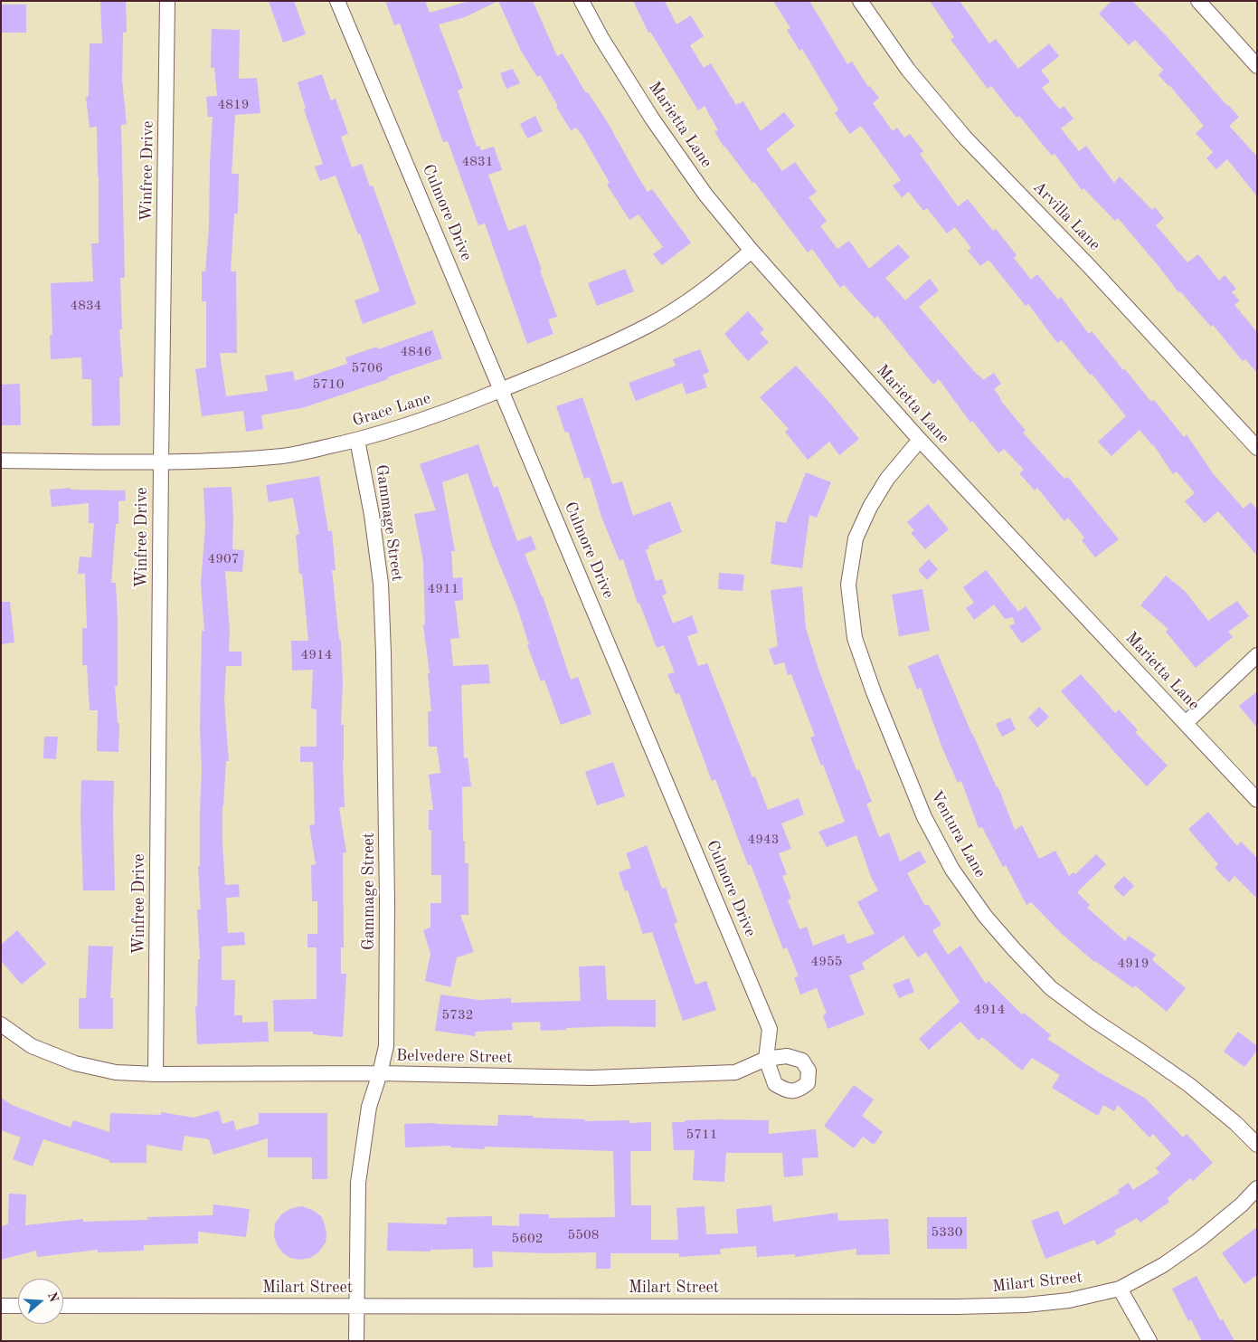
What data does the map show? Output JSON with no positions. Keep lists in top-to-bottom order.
{
  "streets": {
    "street": [
      "Marietta Lane",
      "Winfree Drive",
      "Culmore Drive",
      "Arvilla Lane",
      "Grace Lane",
      "Gammage Street",
      "Ventura Lane",
      "Belvedere Street",
      "Milart Street"
    ]
  },
  "crossings": [
    ["Marietta Lane", "Grace Lane"],
    ["Marietta Lane", "Ventura Lane"],
    ["Winfree Drive", "Grace Lane"],
    ["Winfree Drive", "Belvedere Street"],
    ["Culmore Drive", "Grace Lane"],
    ["Culmore Drive", "Belvedere Street"],
    ["Grace Lane", "Gammage Street"],
    ["Gammage Street", "Belvedere Street"],
    ["Gammage Street", "Milart Street"]
  ],
  "house_numbers": [
    "4819",
    "4831",
    "4834",
    "4846",
    "5706",
    "5710",
    "4907",
    "4911",
    "4914",
    "4943",
    "4955",
    "4919",
    "4914",
    "5732",
    "5711",
    "5330",
    "5508",
    "5602"
  ],
  "north": "right"
}
